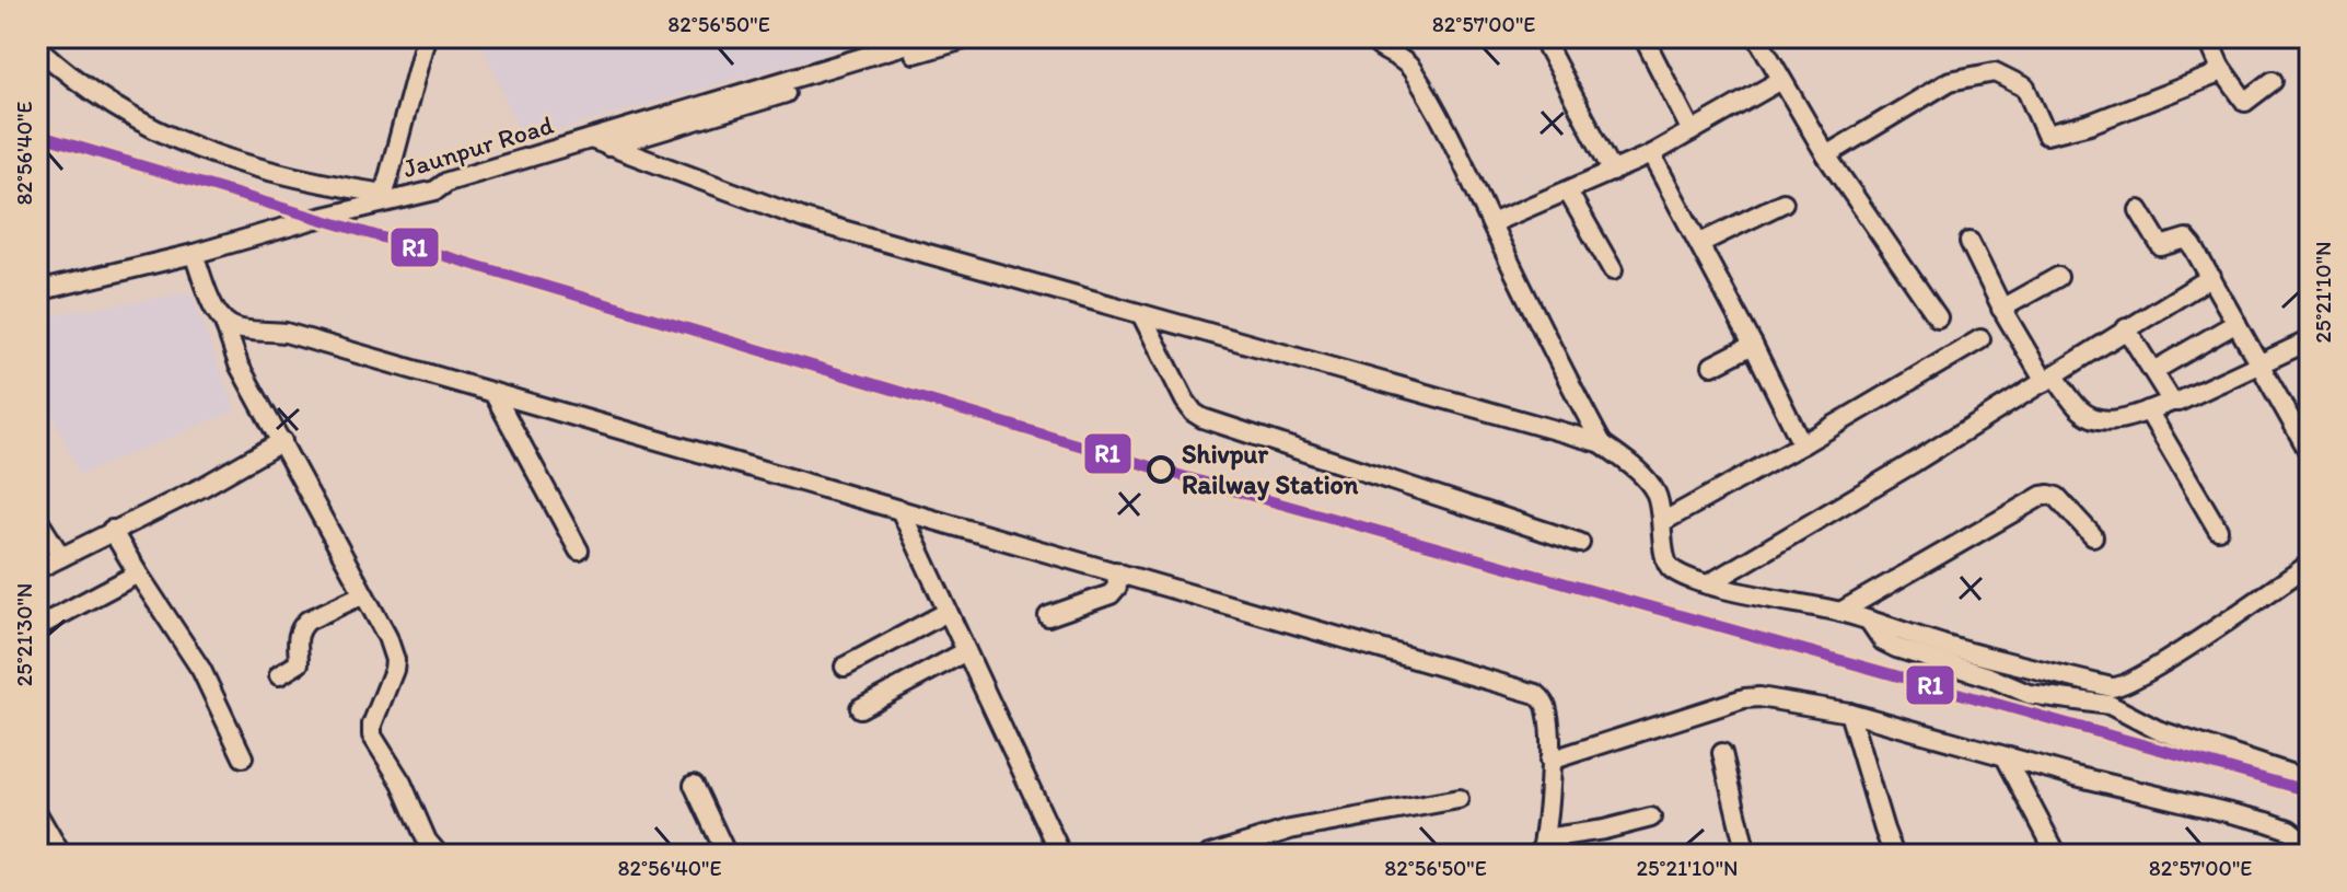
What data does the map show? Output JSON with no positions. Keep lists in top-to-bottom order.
{
  "streets": {
    "street": ["Jaunpur Road"]
  },
  "places": ["Shivpur Railway Station"],
  "lines": ["transit line R1"],
  "coordinates": [
    "82°56'50\"E",
    "82°57'00\"E",
    "82°56'40\"E",
    "25°21'10\"N",
    "25°21'30\"N"
  ]
}
